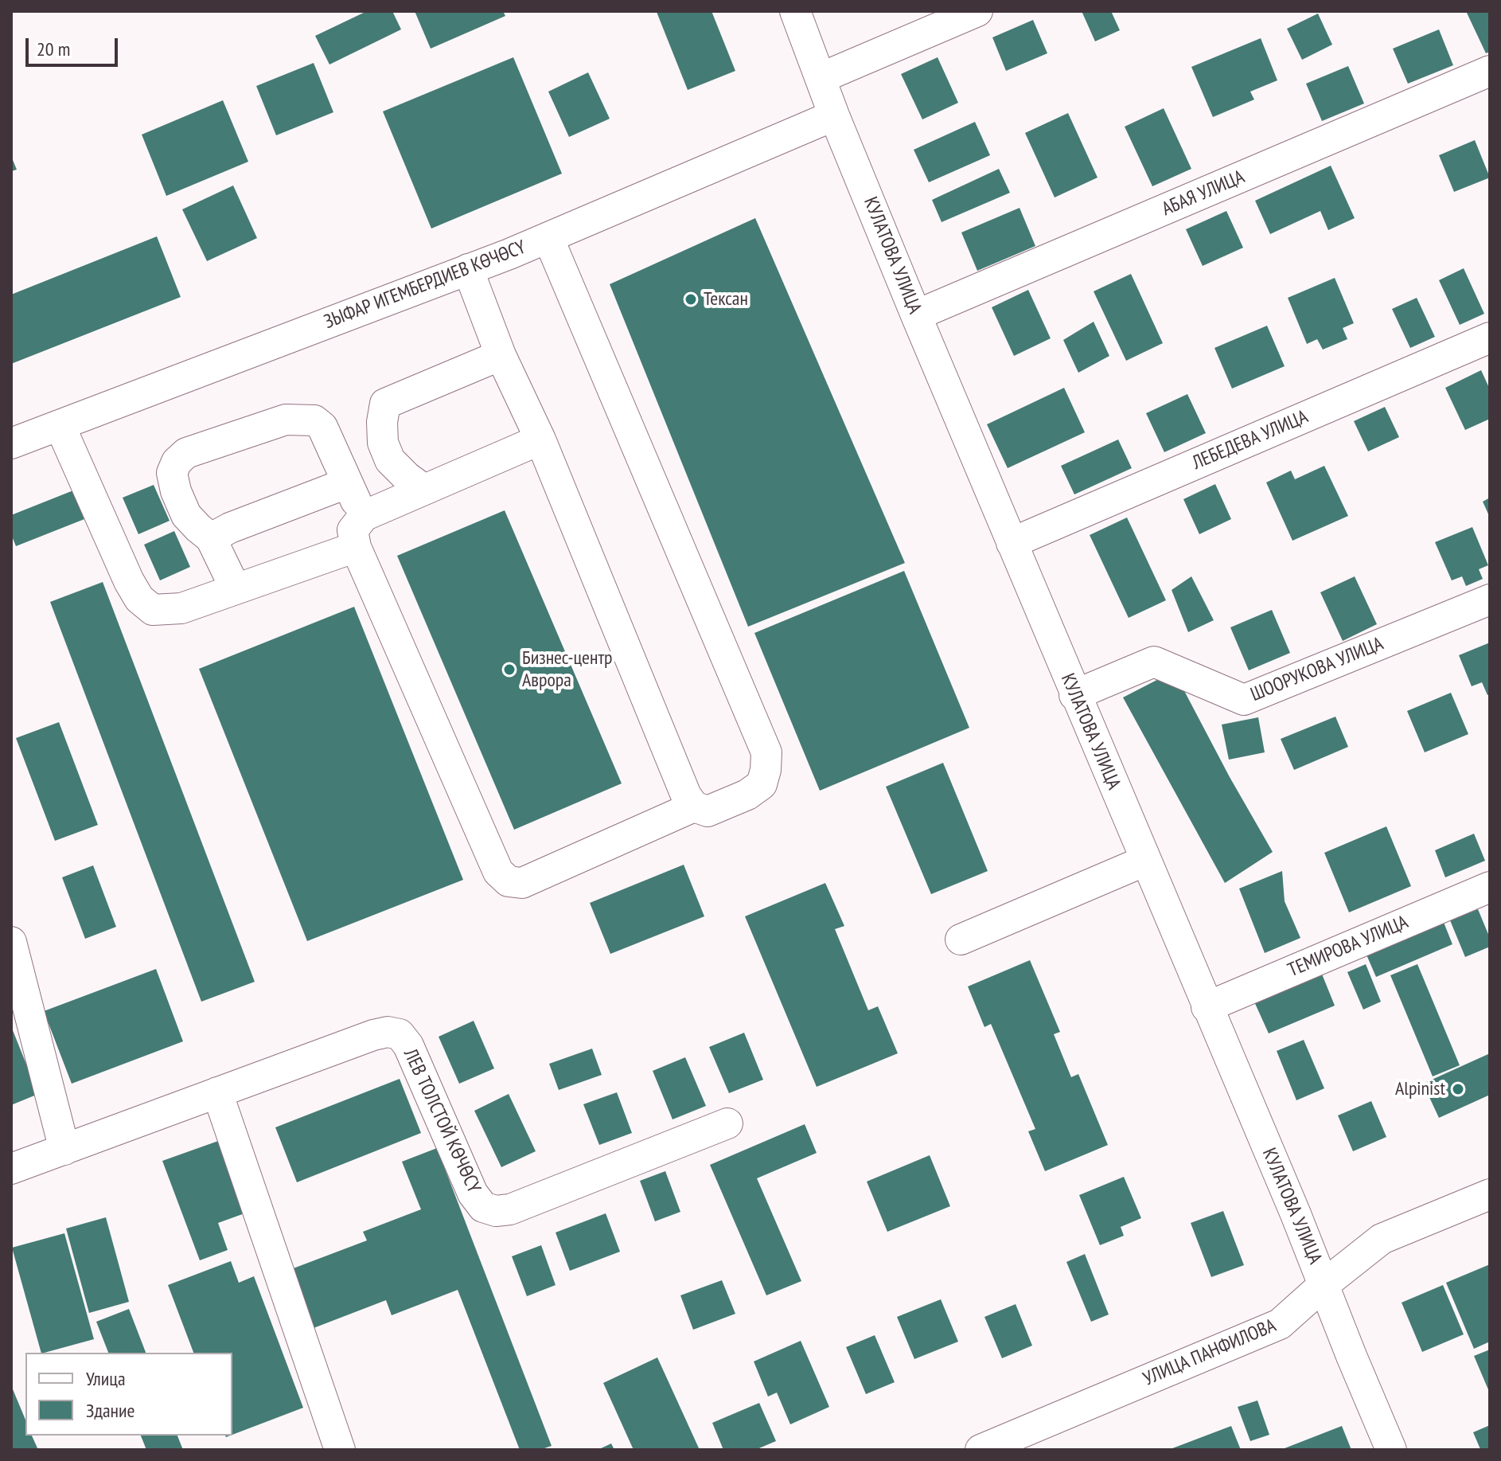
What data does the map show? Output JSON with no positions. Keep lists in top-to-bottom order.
{
  "streets": {
    "street": [
      "АБАЯ УЛИЦА",
      "КУЛАТОВА УЛИЦА",
      "ЗЫФАР ИГЕМБЕРДИЕВ КӨЧӨСҮ",
      "ЛЕБЕДЕВА УЛИЦА",
      "ШООРУКОВА УЛИЦА",
      "ТЕМИРОВА УЛИЦА",
      "ЛЕВ ТОЛСТОЙ КӨЧӨСҮ",
      "УЛИЦА ПАНФИЛОВА"
    ]
  },
  "crossings": [
    ["АБАЯ УЛИЦА", "КУЛАТОВА УЛИЦА"],
    ["КУЛАТОВА УЛИЦА", "ЗЫФАР ИГЕМБЕРДИЕВ КӨЧӨСҮ"],
    ["КУЛАТОВА УЛИЦА", "ЛЕБЕДЕВА УЛИЦА"],
    ["КУЛАТОВА УЛИЦА", "ШООРУКОВА УЛИЦА"],
    ["КУЛАТОВА УЛИЦА", "ТЕМИРОВА УЛИЦА"],
    ["КУЛАТОВА УЛИЦА", "УЛИЦА ПАНФИЛОВА"]
  ],
  "places": ["Тексан", "Бизнес-центр Аврора", "Alpinist"],
  "legend": ["Улица", "Здание"],
  "scale_bar": "20 m"
}
